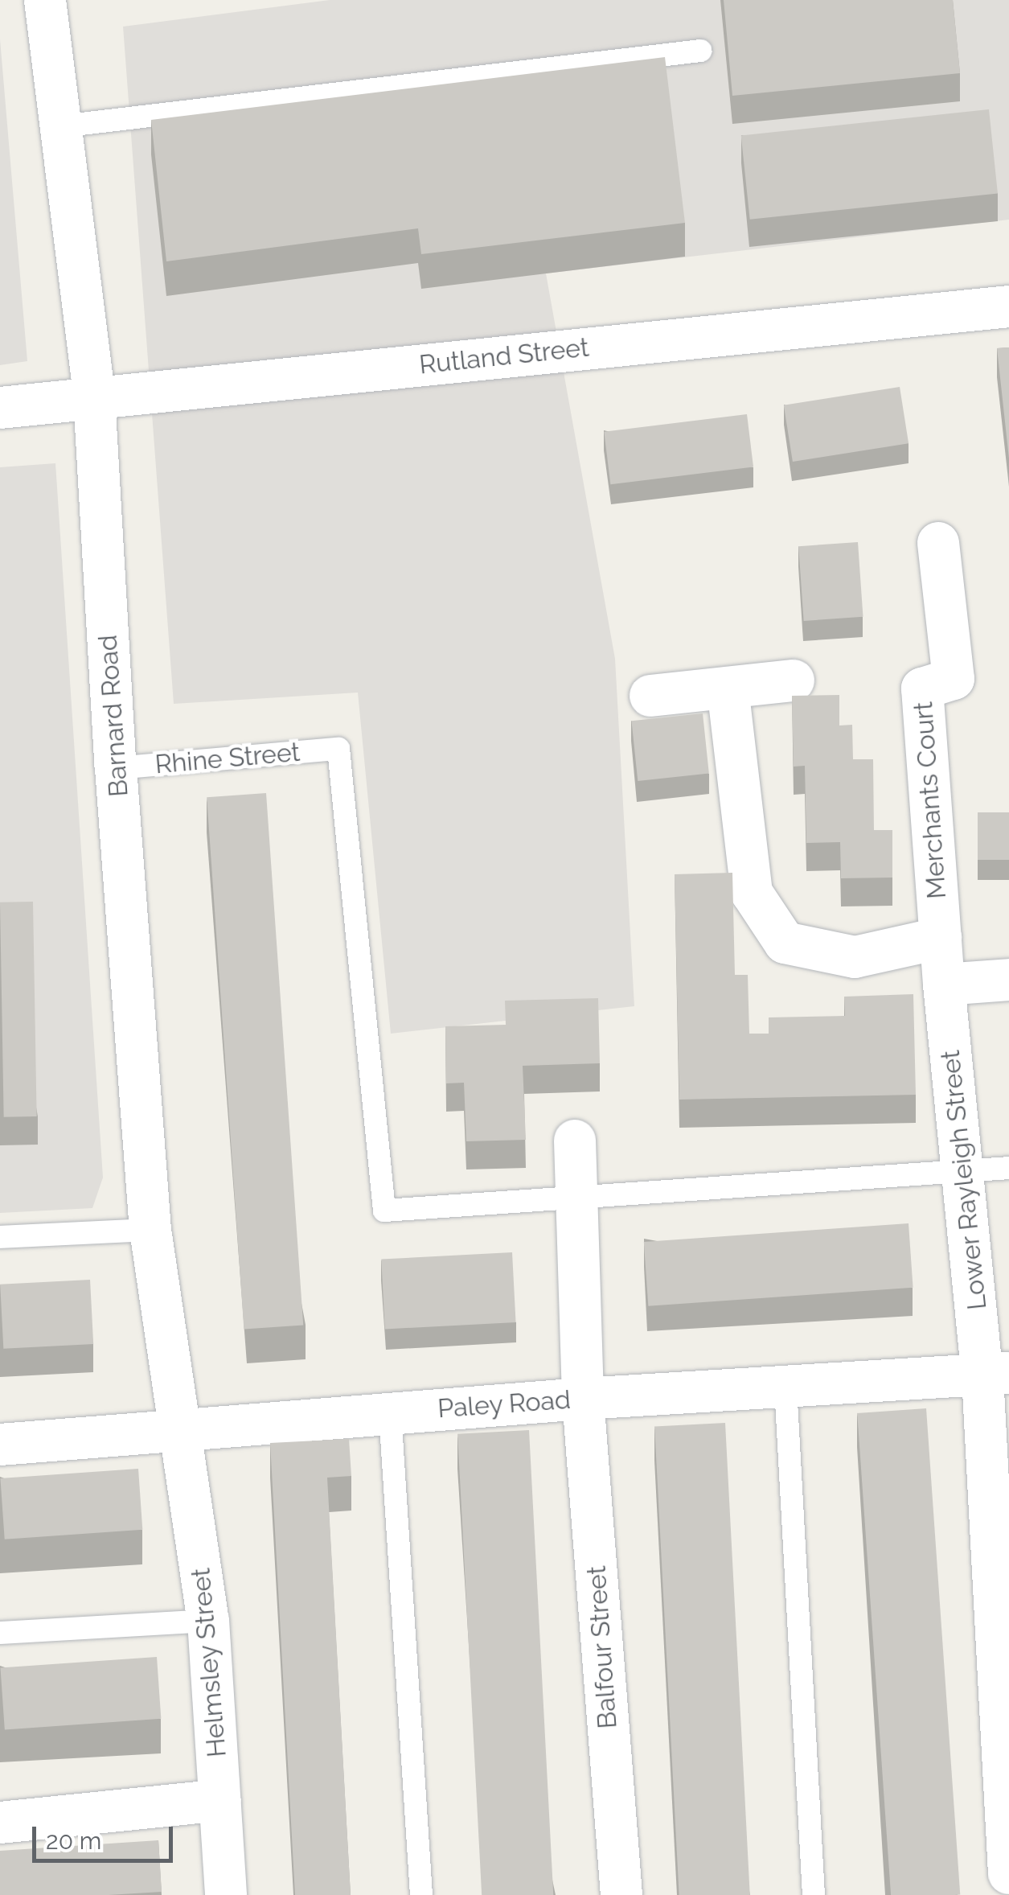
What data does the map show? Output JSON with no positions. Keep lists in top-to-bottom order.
{
  "streets": {
    "street": [
      "Rutland Street",
      "Barnard Road",
      "Merchants Court",
      "Lower Rayleigh Street",
      "Paley Road",
      "Balfour Street",
      "Helmsley Street"
    ],
    "lane": ["Rhine Street"]
  },
  "crossings": [
    ["Rutland Street", "Barnard Road"],
    ["Barnard Road", "Rhine Street"],
    ["Barnard Road", "Paley Road"],
    ["Barnard Road", "Helmsley Street"],
    ["Rhine Street", "Balfour Street"],
    ["Merchants Court", "Lower Rayleigh Street"],
    ["Lower Rayleigh Street", "Paley Road"],
    ["Paley Road", "Balfour Street"],
    ["Paley Road", "Helmsley Street"]
  ],
  "scale_bar": "20 m"
}
